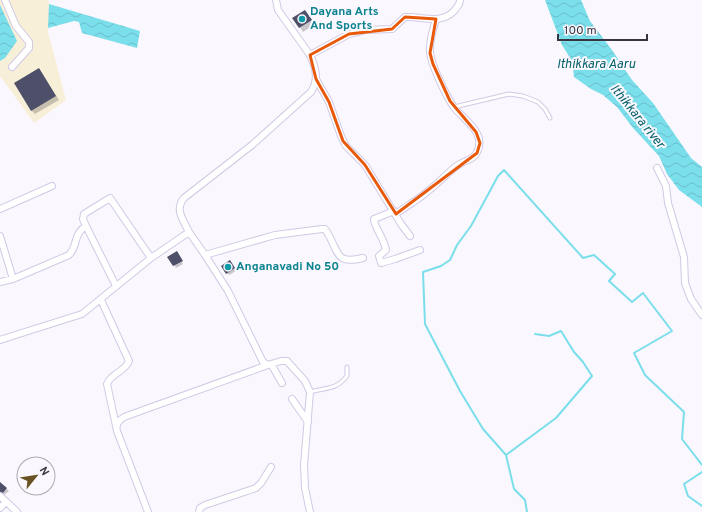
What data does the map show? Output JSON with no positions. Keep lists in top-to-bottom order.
{
  "water": ["Ithikkara Aaru", "Ithikkara river"],
  "places": ["Dayana Arts And Sports", "Anganavadi No 50"],
  "scale_bar": "100 m",
  "north": "top right"
}
